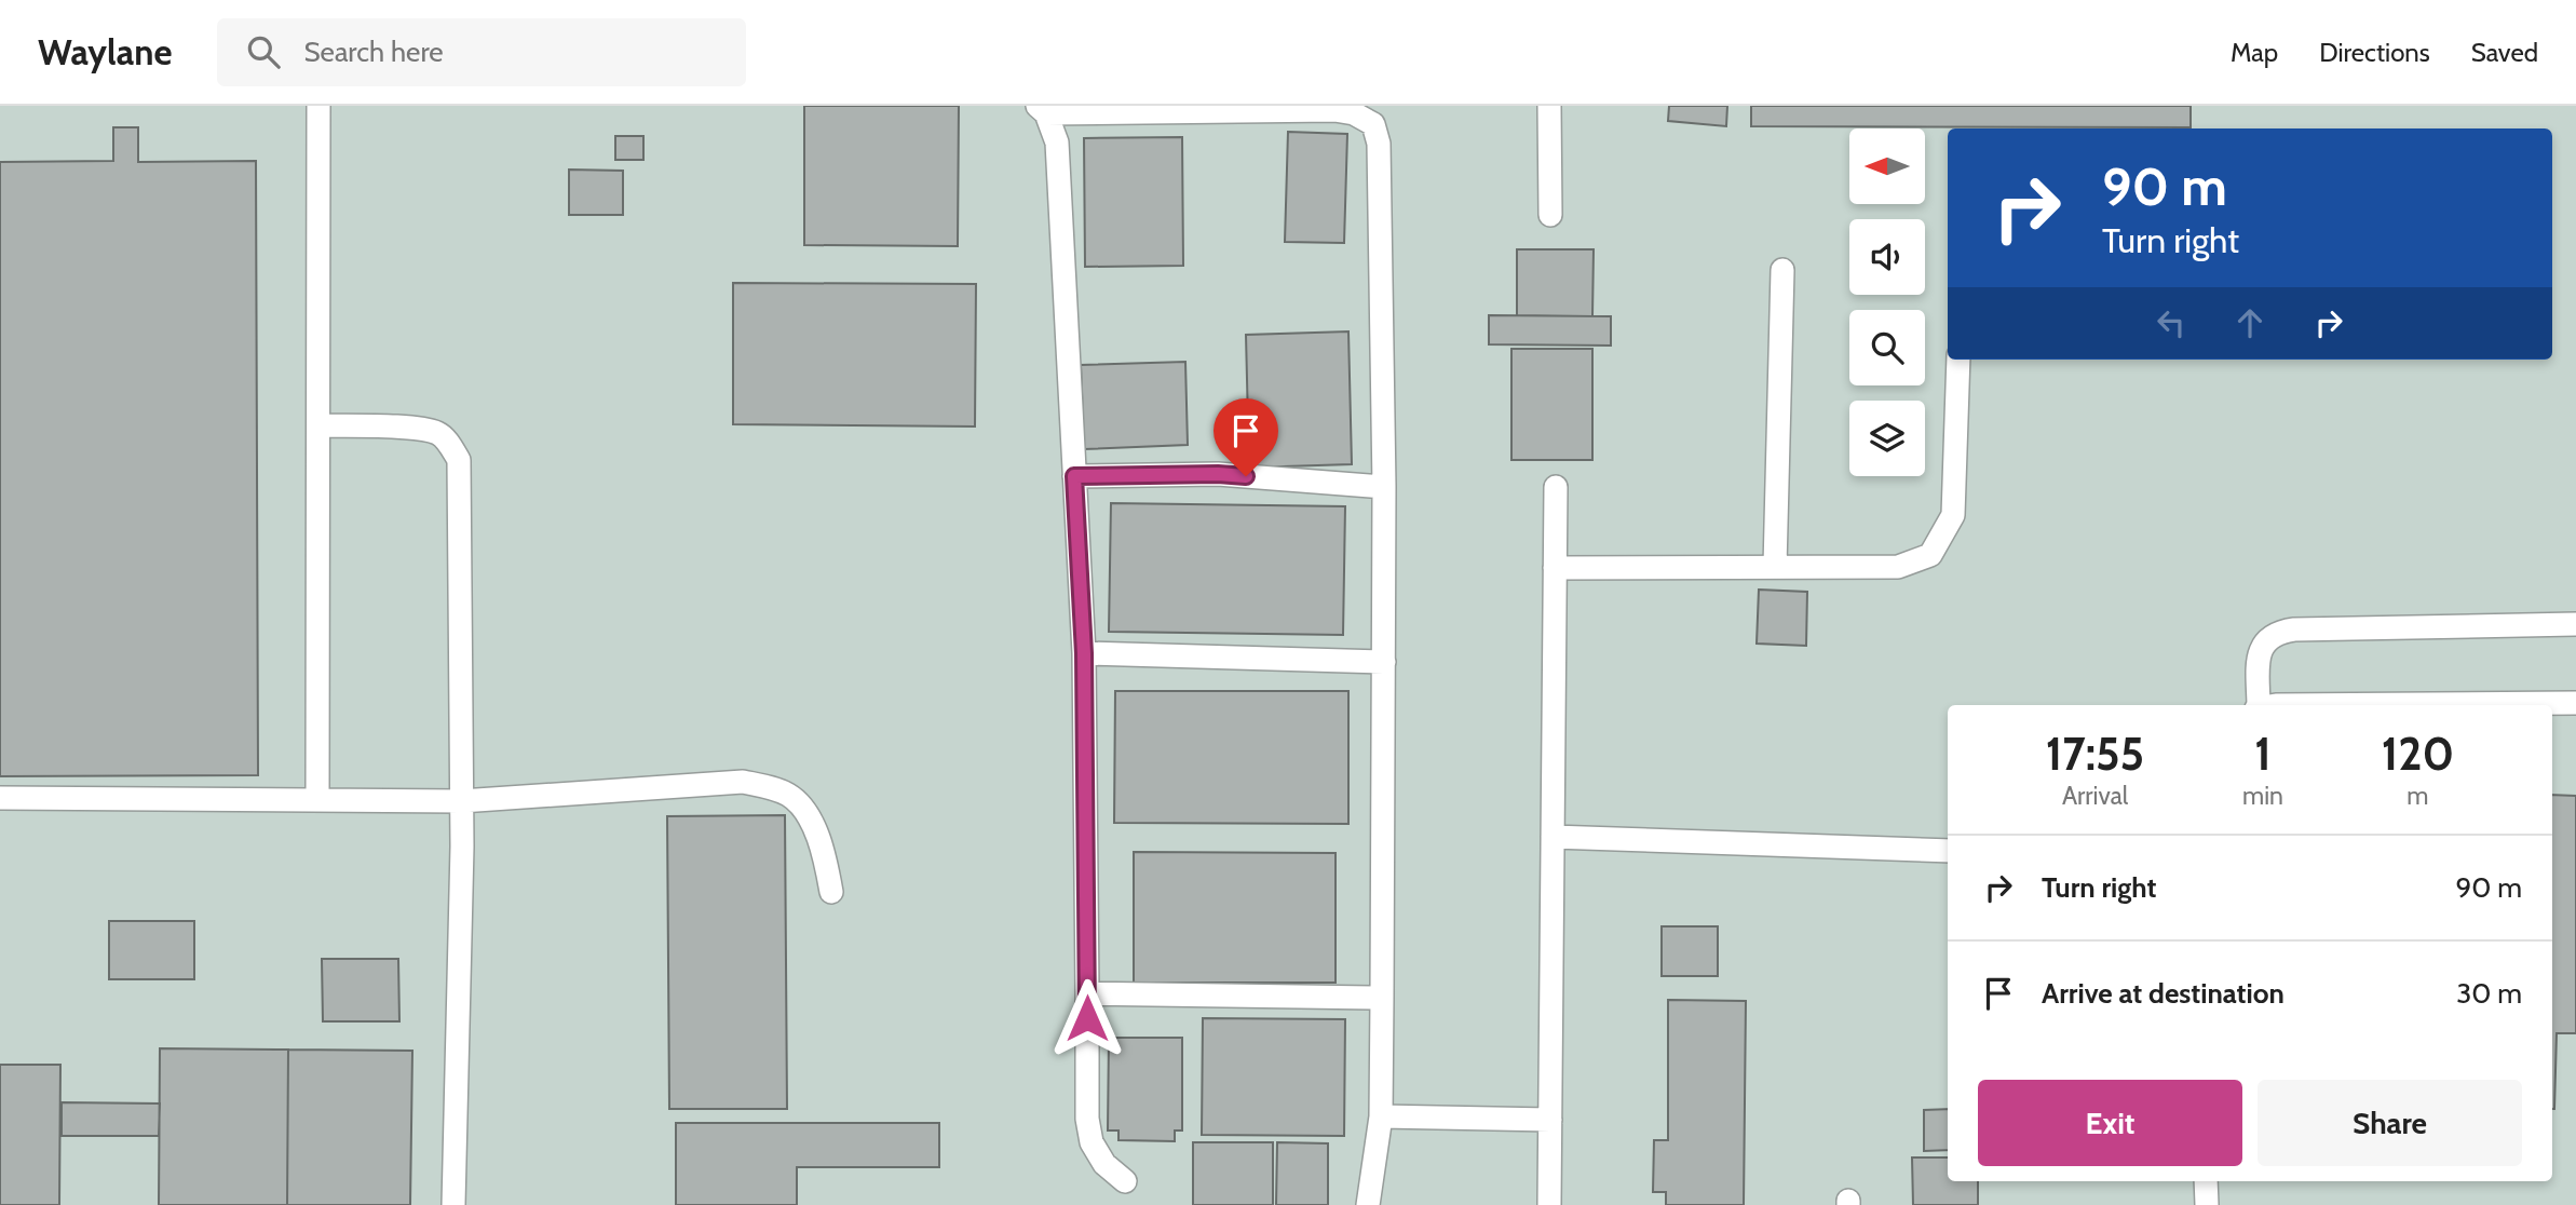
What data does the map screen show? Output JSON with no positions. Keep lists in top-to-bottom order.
{
  "north": "left",
  "page": {
    "header": "Waylane",
    "search": "Search here",
    "nav": ["Map", "Directions", "Saved"],
    "turn": ["90 m", "Turn right"],
    "eta": [
      "17:55",
      "Arrival",
      "1",
      "min",
      "120",
      "m"
    ],
    "list": [
      {
        "name": "Turn right",
        "value": "90 m"
      },
      {
        "name": "Arrive at destination",
        "value": "30 m"
      }
    ],
    "buttons": ["Exit", "Share"]
  }
}
